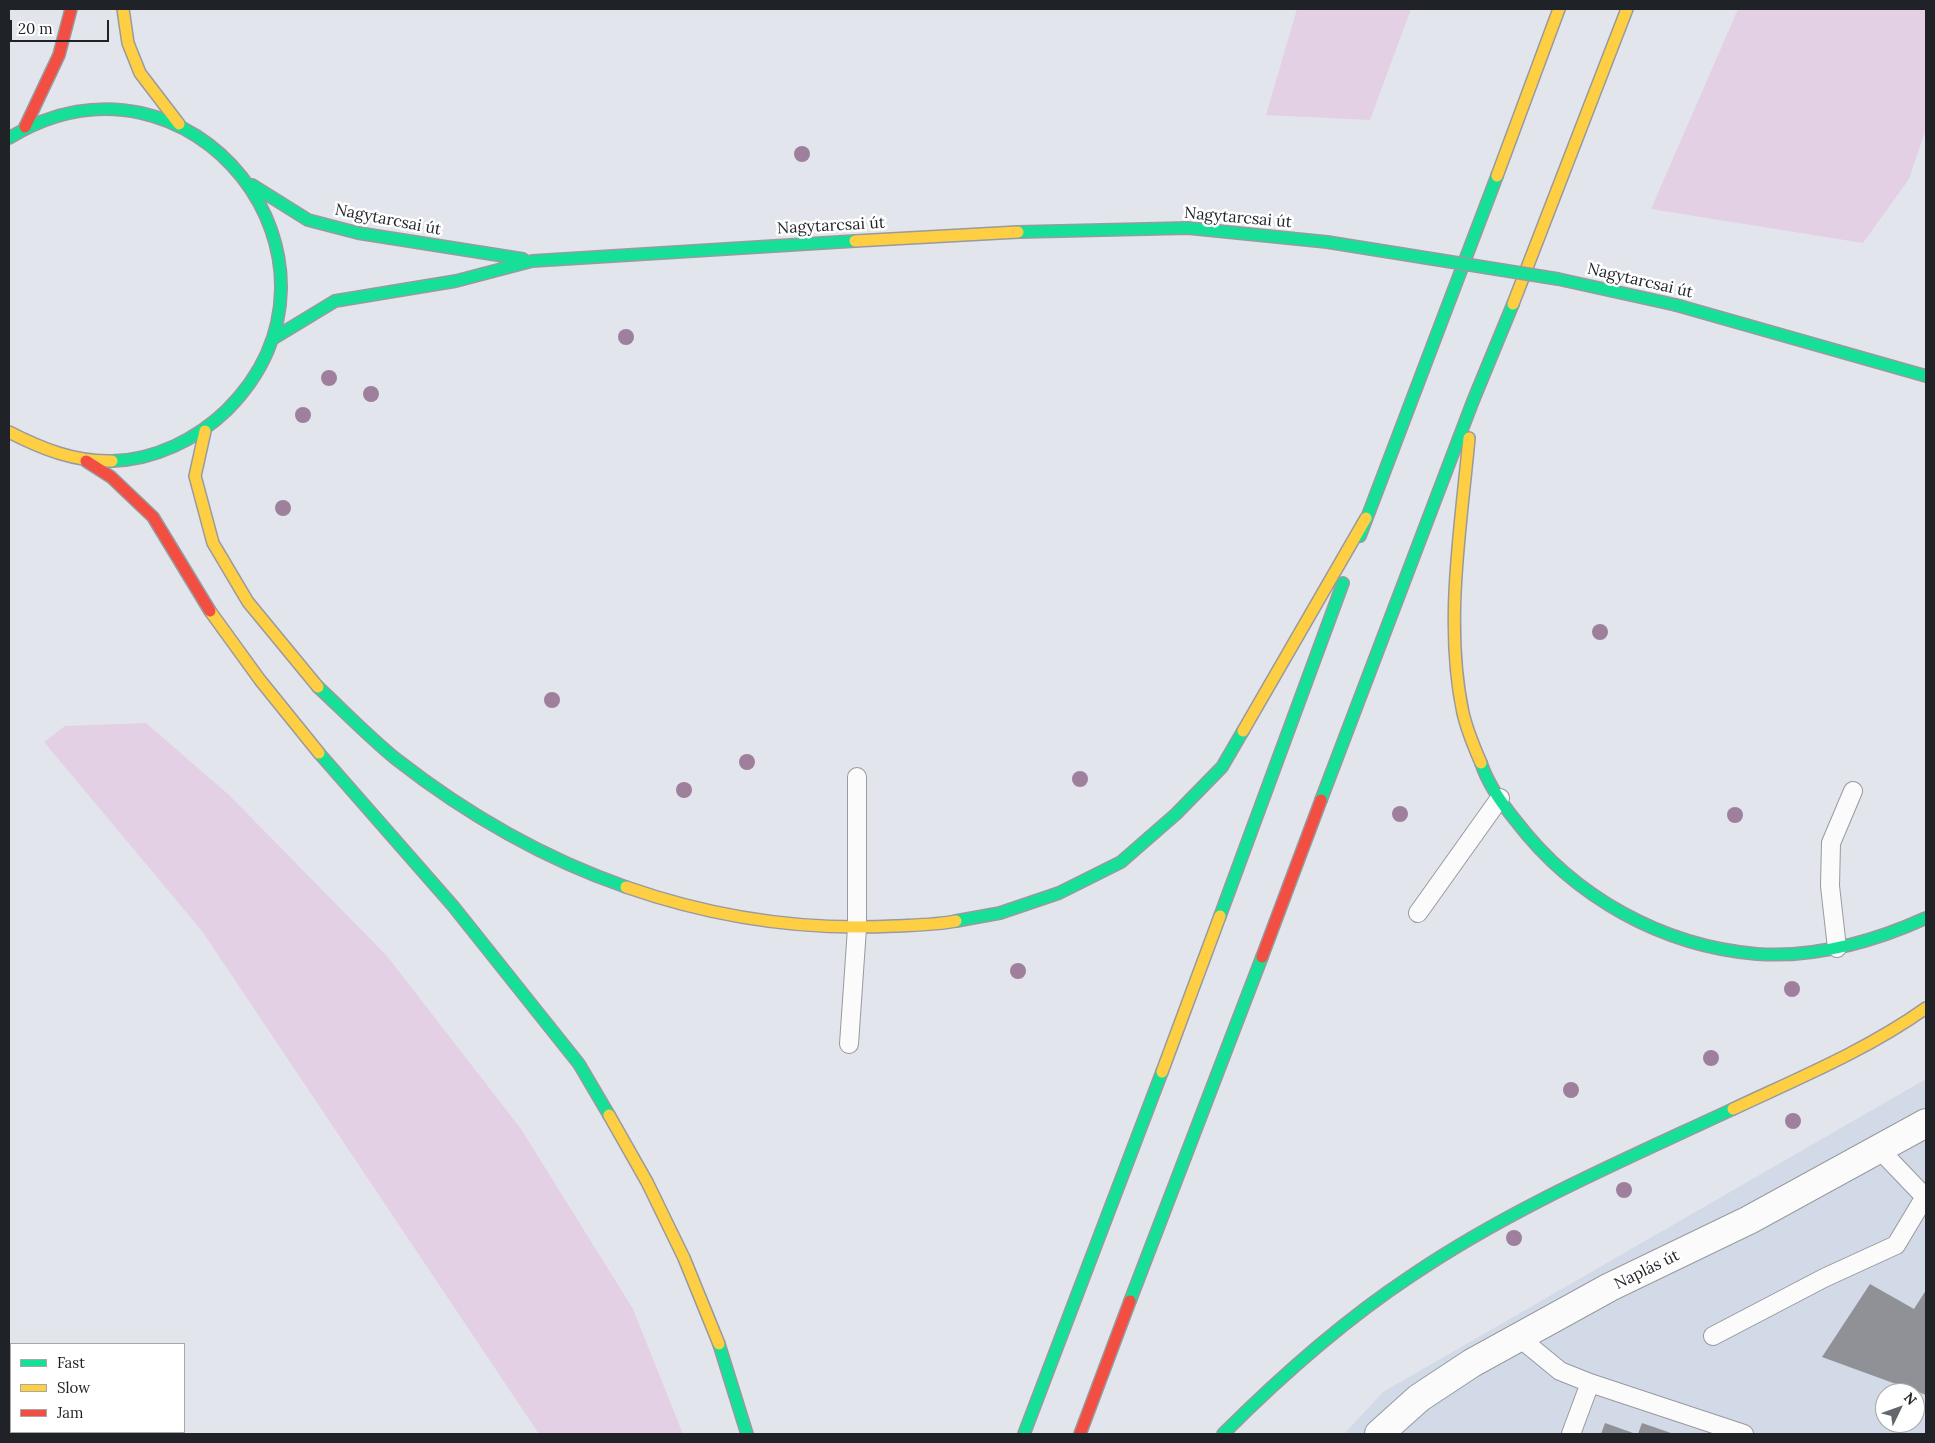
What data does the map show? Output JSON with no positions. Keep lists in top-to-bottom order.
{
  "streets": {
    "main road": ["Nagytarcsai út"],
    "street": ["Naplás út"]
  },
  "legend": ["Fast", "Slow", "Jam"],
  "scale_bar": "20 m",
  "north": "top right"
}
